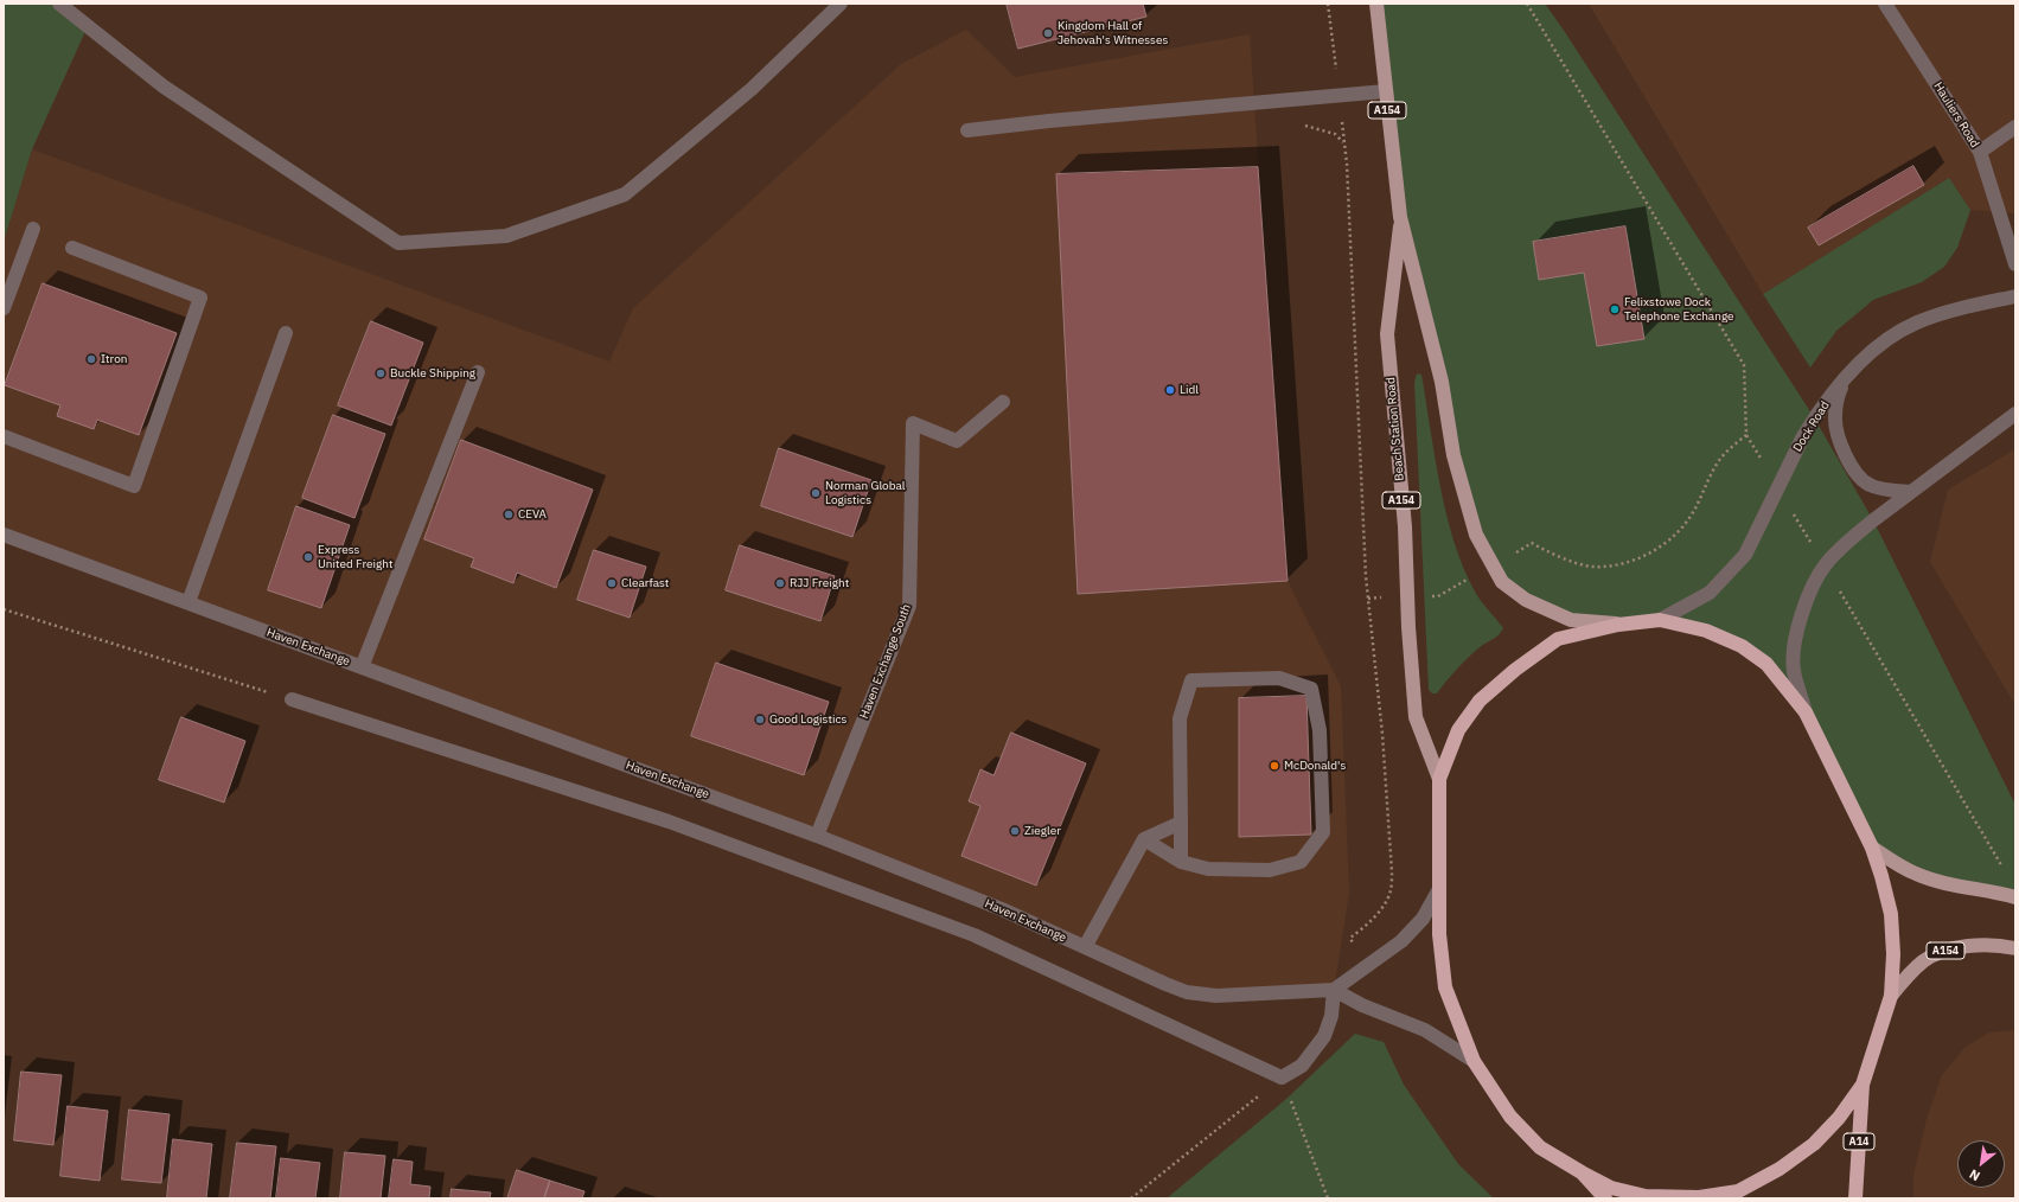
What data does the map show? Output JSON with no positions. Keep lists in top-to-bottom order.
{
  "streets": {
    "highway": ["A14"],
    "main road": ["A154", "Beach Station Road"],
    "street": [
      "Hauliers Road",
      "Dock Road",
      "Haven Exchange",
      "Haven Exchange South"
    ]
  },
  "crossings": [
    ["Haven Exchange", "Haven Exchange South"]
  ],
  "places": [
    "Kingdom Hall of Jehovah's Witnesses",
    "Felixstowe Dock Telephone Exchange",
    "Itron",
    "Buckle Shipping",
    "Lidl",
    "Norman Global Logistics",
    "CEVA",
    "Express United Freight",
    "Clearfast",
    "RJJ Freight",
    "Good Logistics",
    "McDonald's",
    "Ziegler"
  ],
  "north": "bottom left"
}
